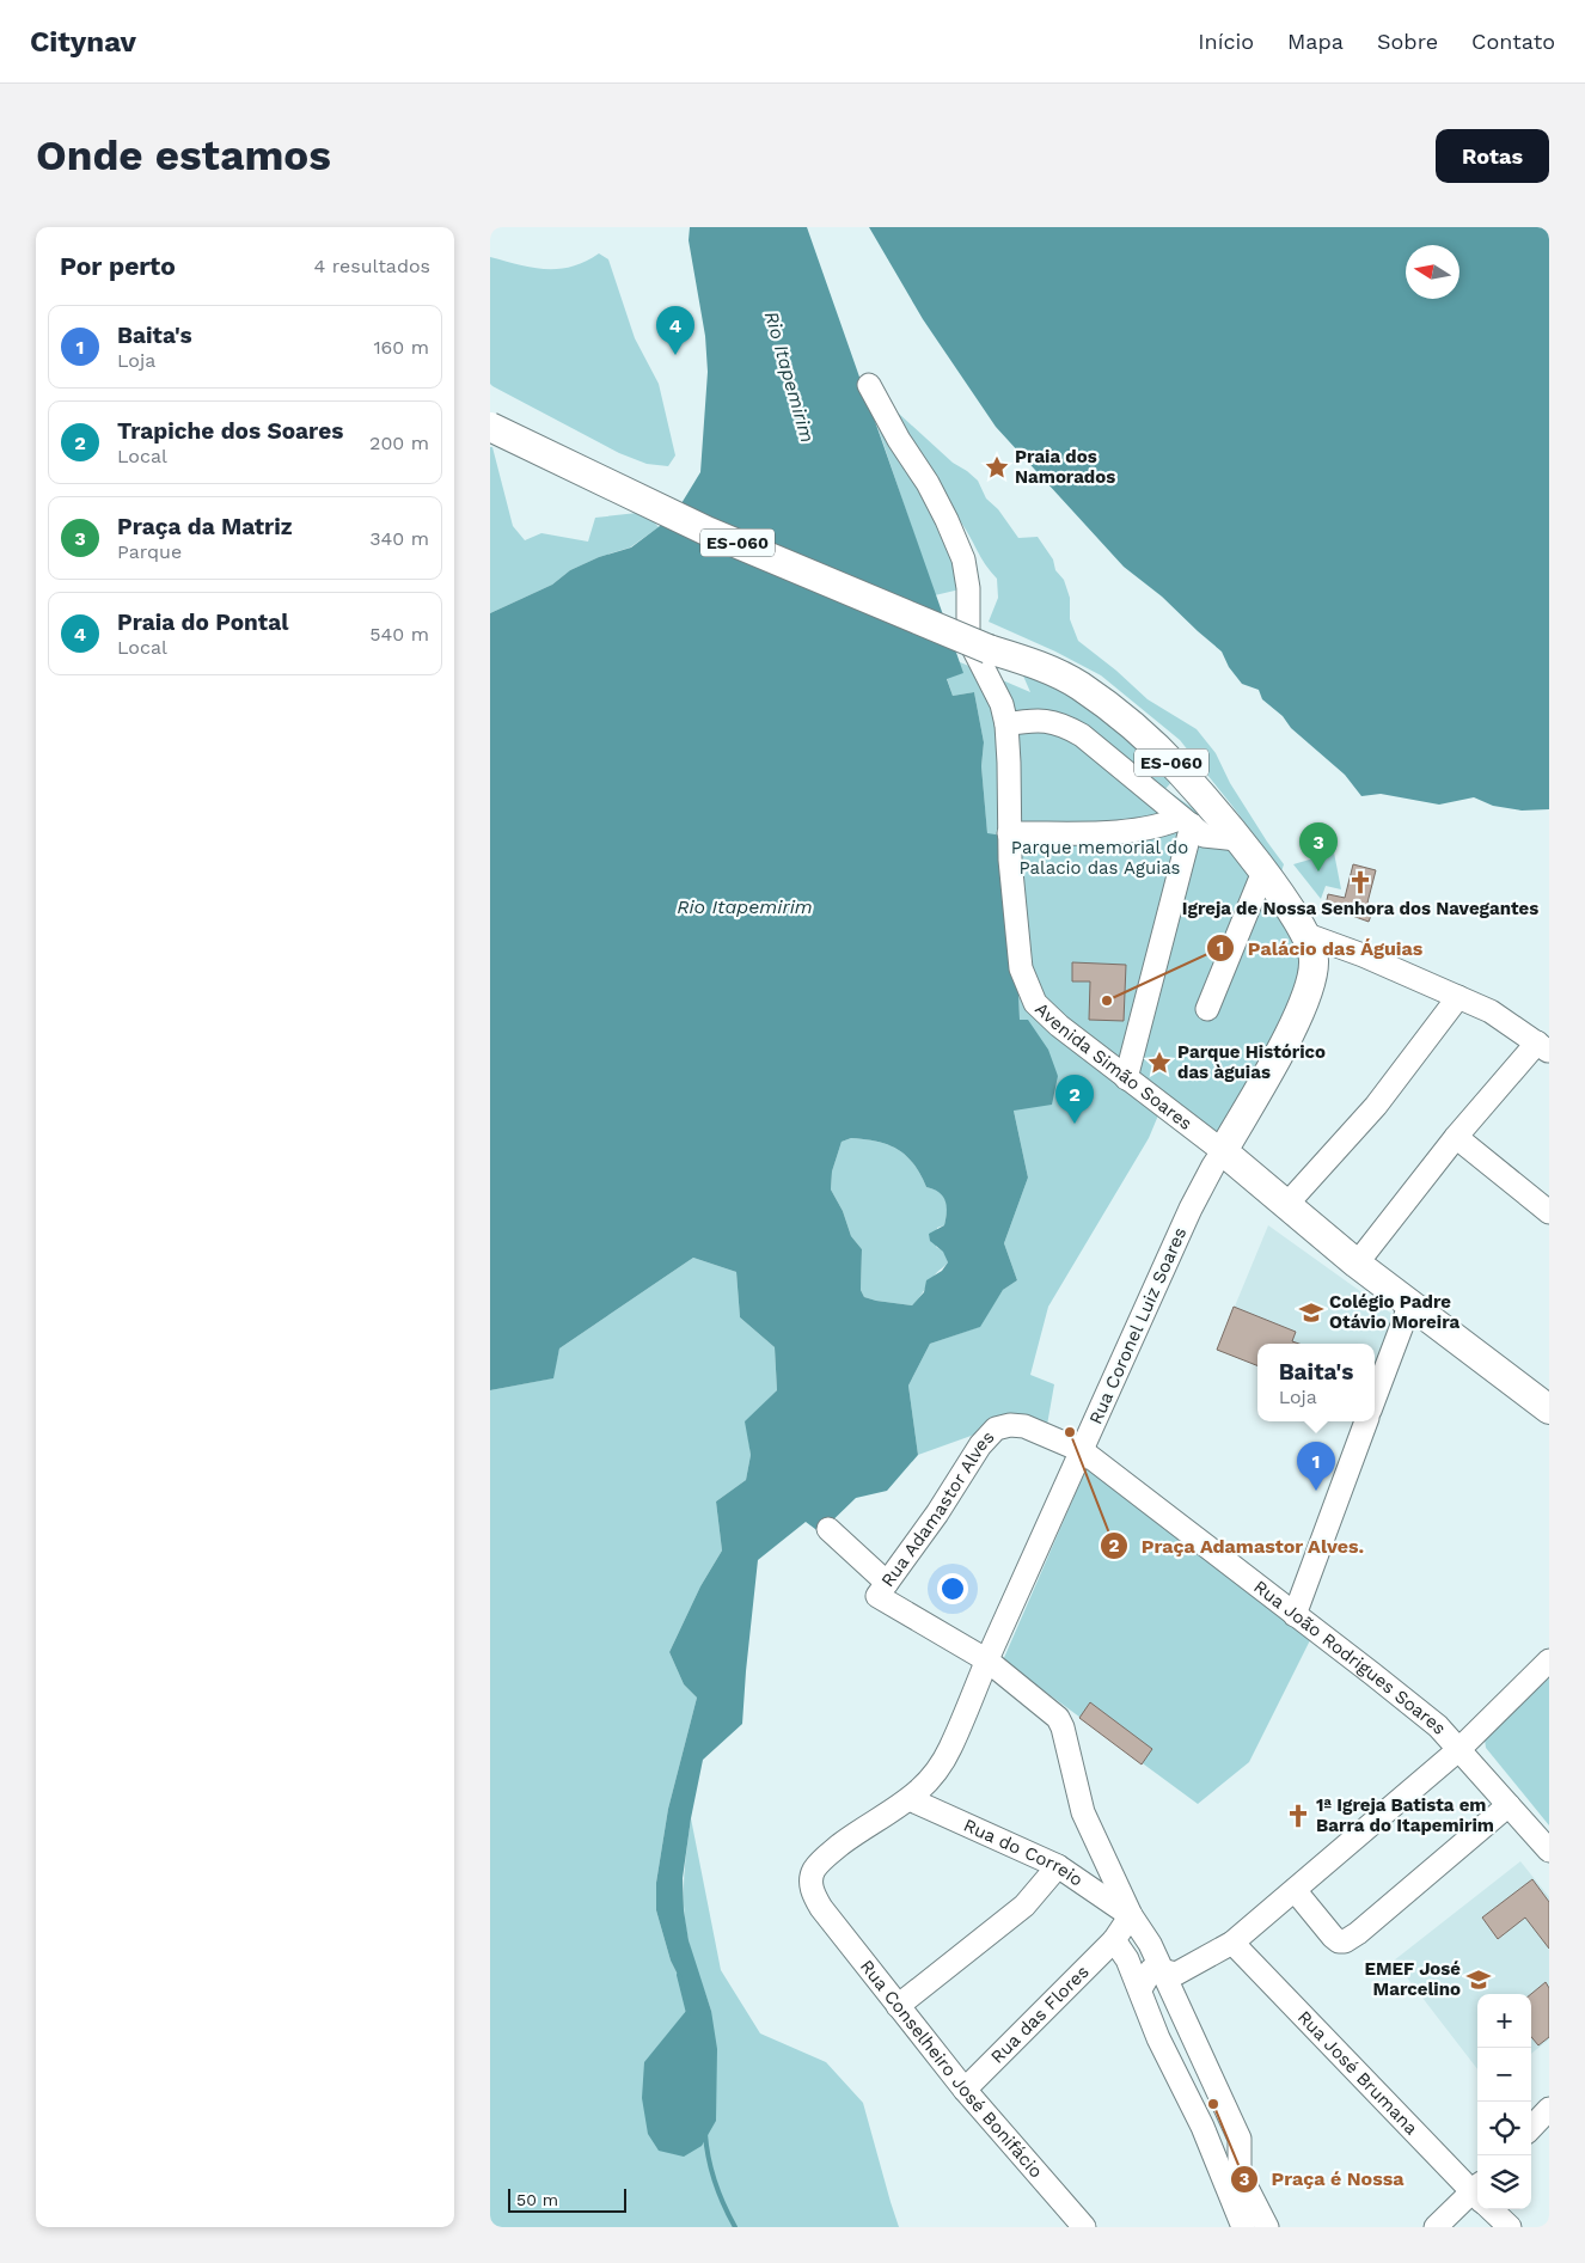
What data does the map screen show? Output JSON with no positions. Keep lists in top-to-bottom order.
{
  "streets": {
    "main road": ["ES-060", "Rua Coronel Luiz Soares"],
    "street": [
      "Avenida Simão Soares",
      "Rua Adamastor Alves",
      "Rua João Rodrigues Soares",
      "Rua do Correio",
      "Rua das Flores",
      "Rua Conselheiro José Bonifácio",
      "Rua José Brumana"
    ]
  },
  "crossings": [
    ["ES-060", "Rua Coronel Luiz Soares"],
    ["Avenida Simão Soares", "Rua Coronel Luiz Soares"],
    ["Rua Coronel Luiz Soares", "Rua João Rodrigues Soares"],
    ["Rua Coronel Luiz Soares", "Rua do Correio"],
    ["Rua Coronel Luiz Soares", "Rua Conselheiro José Bonifácio"],
    ["Rua Adamastor Alves", "Rua João Rodrigues Soares"],
    ["Rua do Correio", "Rua das Flores"],
    ["Rua das Flores", "Rua Conselheiro José Bonifácio"]
  ],
  "water": ["Rio Itapemirim"],
  "parks": ["Parque memorial do Palacio das Aguias"],
  "places": {
    "place": ["Praia dos Namorados", "Parque Histórico das àguias"],
    "church": ["Igreja de Nossa Senhora dos Navegantes", "1ª Igreja Batista em Barra do Itapemirim"],
    "other": ["Palácio das Águias", "Praça Adamastor Alves.", "Praça é Nossa"],
    "school or university": ["Colégio Padre Otávio Moreira", "EMEF José Marcelino"]
  },
  "scale_bar": "50 m",
  "north": "left",
  "page": {
    "header": "Citynav",
    "nav": [
      "Início",
      "Mapa",
      "Sobre",
      "Contato"
    ],
    "buttons": "Rotas",
    "title": "Onde estamos",
    "heading": ["Por perto", "4 resultados"],
    "list": [
      {
        "mark": "1",
        "name": "Baita's",
        "note": "Loja",
        "value": "160 m"
      },
      {
        "mark": "2",
        "name": "Trapiche dos Soares",
        "note": "Local",
        "value": "200 m"
      },
      {
        "mark": "3",
        "name": "Praça da Matriz",
        "note": "Parque",
        "value": "340 m"
      },
      {
        "mark": "4",
        "name": "Praia do Pontal",
        "note": "Local",
        "value": "540 m"
      }
    ],
    "pins": [
      "4",
      "3",
      "2",
      "1"
    ],
    "popup": ["Baita's", "Loja"],
    "map_buttons": ["+", "−"],
    "scale": "50 m"
  }
}
